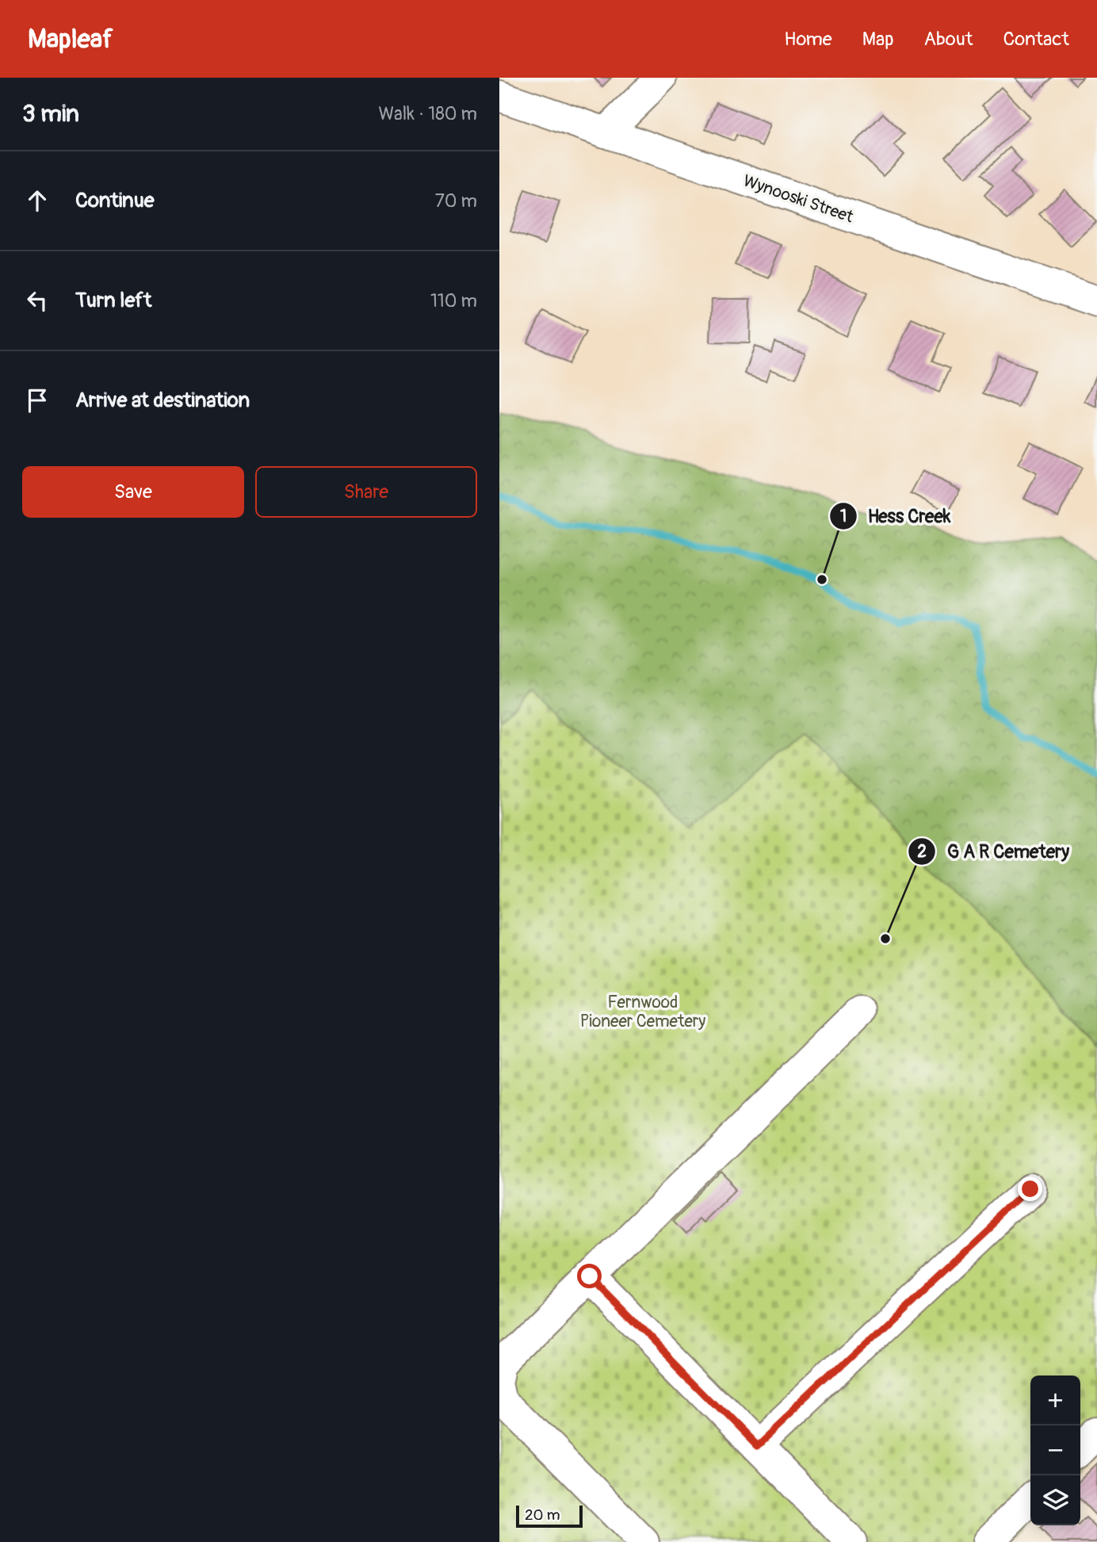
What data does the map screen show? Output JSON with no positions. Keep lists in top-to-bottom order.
{
  "streets": {
    "main road": ["Wynooski Street"]
  },
  "parks": ["Fernwood Pioneer Cemetery"],
  "places": ["Hess Creek", "G A R Cemetery"],
  "scale_bar": "20 m",
  "page": {
    "header": "Mapleaf",
    "nav": [
      "Home",
      "Map",
      "About",
      "Contact"
    ],
    "heading": ["3 min", "Walk · 180 m"],
    "list": [
      ["Continue", "70 m"],
      ["Turn left", "110 m"],
      "Arrive at destination"
    ],
    "buttons": ["Save", "Share"],
    "map_buttons": ["+", "−"],
    "scale": "20 m"
  }
}
